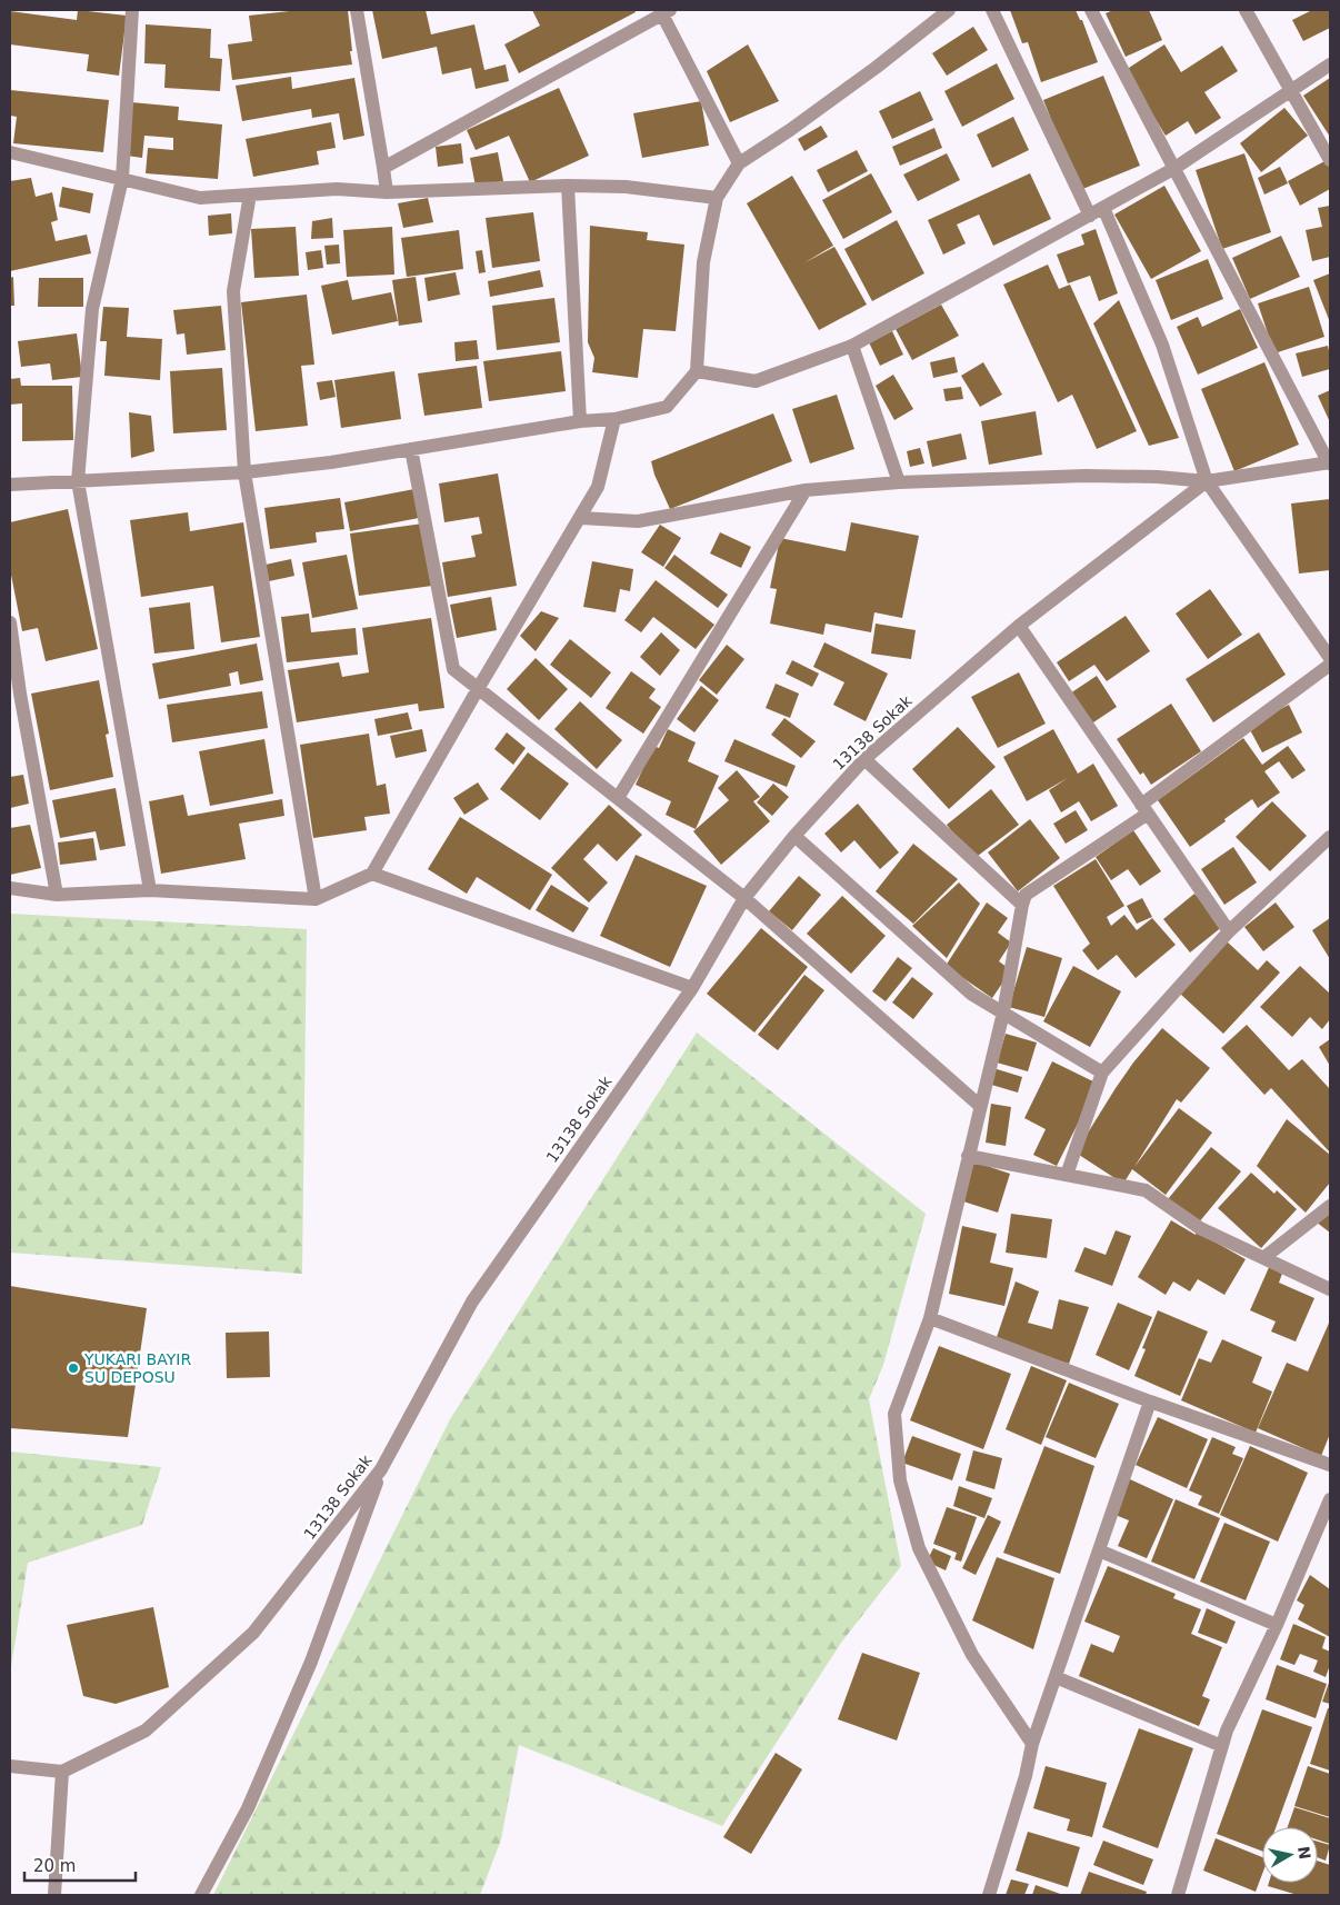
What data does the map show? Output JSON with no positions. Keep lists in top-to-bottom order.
{
  "streets": {
    "street": ["13138 Sokak"]
  },
  "places": ["YUKARI BAYIR SU DEPOSU"],
  "scale_bar": "20 m",
  "north": "right"
}
